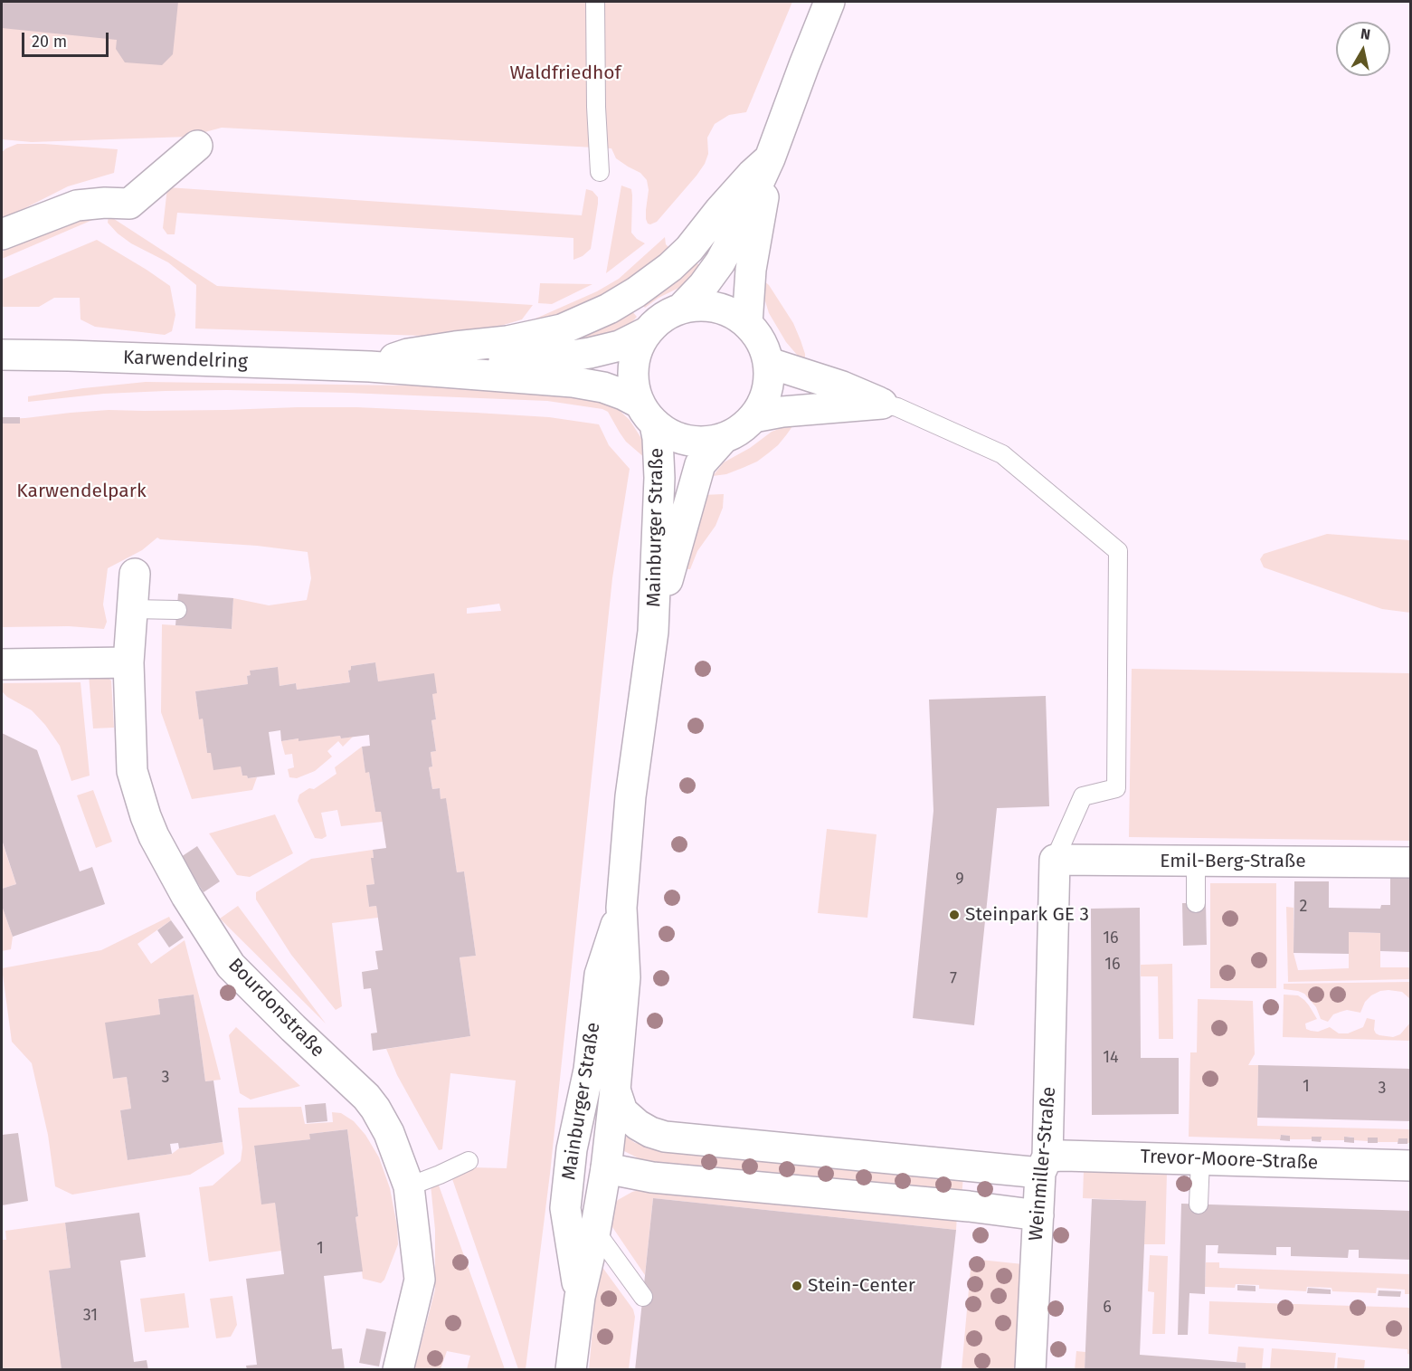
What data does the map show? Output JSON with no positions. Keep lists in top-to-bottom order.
{
  "streets": {
    "main road": [
      "Karwendelring",
      "Mainburger Straße",
      "Emil-Berg-Straße",
      "Bourdonstraße",
      "Trevor-Moore-Straße",
      "Weinmiller-Straße"
    ]
  },
  "crossings": [
    ["Karwendelring", "Mainburger Straße"],
    ["Mainburger Straße", "Trevor-Moore-Straße"],
    ["Emil-Berg-Straße", "Weinmiller-Straße"],
    ["Trevor-Moore-Straße", "Weinmiller-Straße"]
  ],
  "parks": ["Waldfriedhof", "Karwendelpark"],
  "places": ["Steinpark GE 3", "Stein-Center"],
  "house_numbers": [
    "9",
    "2",
    "16",
    "16",
    "7",
    "14",
    "3",
    "1",
    "3",
    "1",
    "6",
    "31"
  ],
  "scale_bar": "20 m",
  "north": "top"
}
